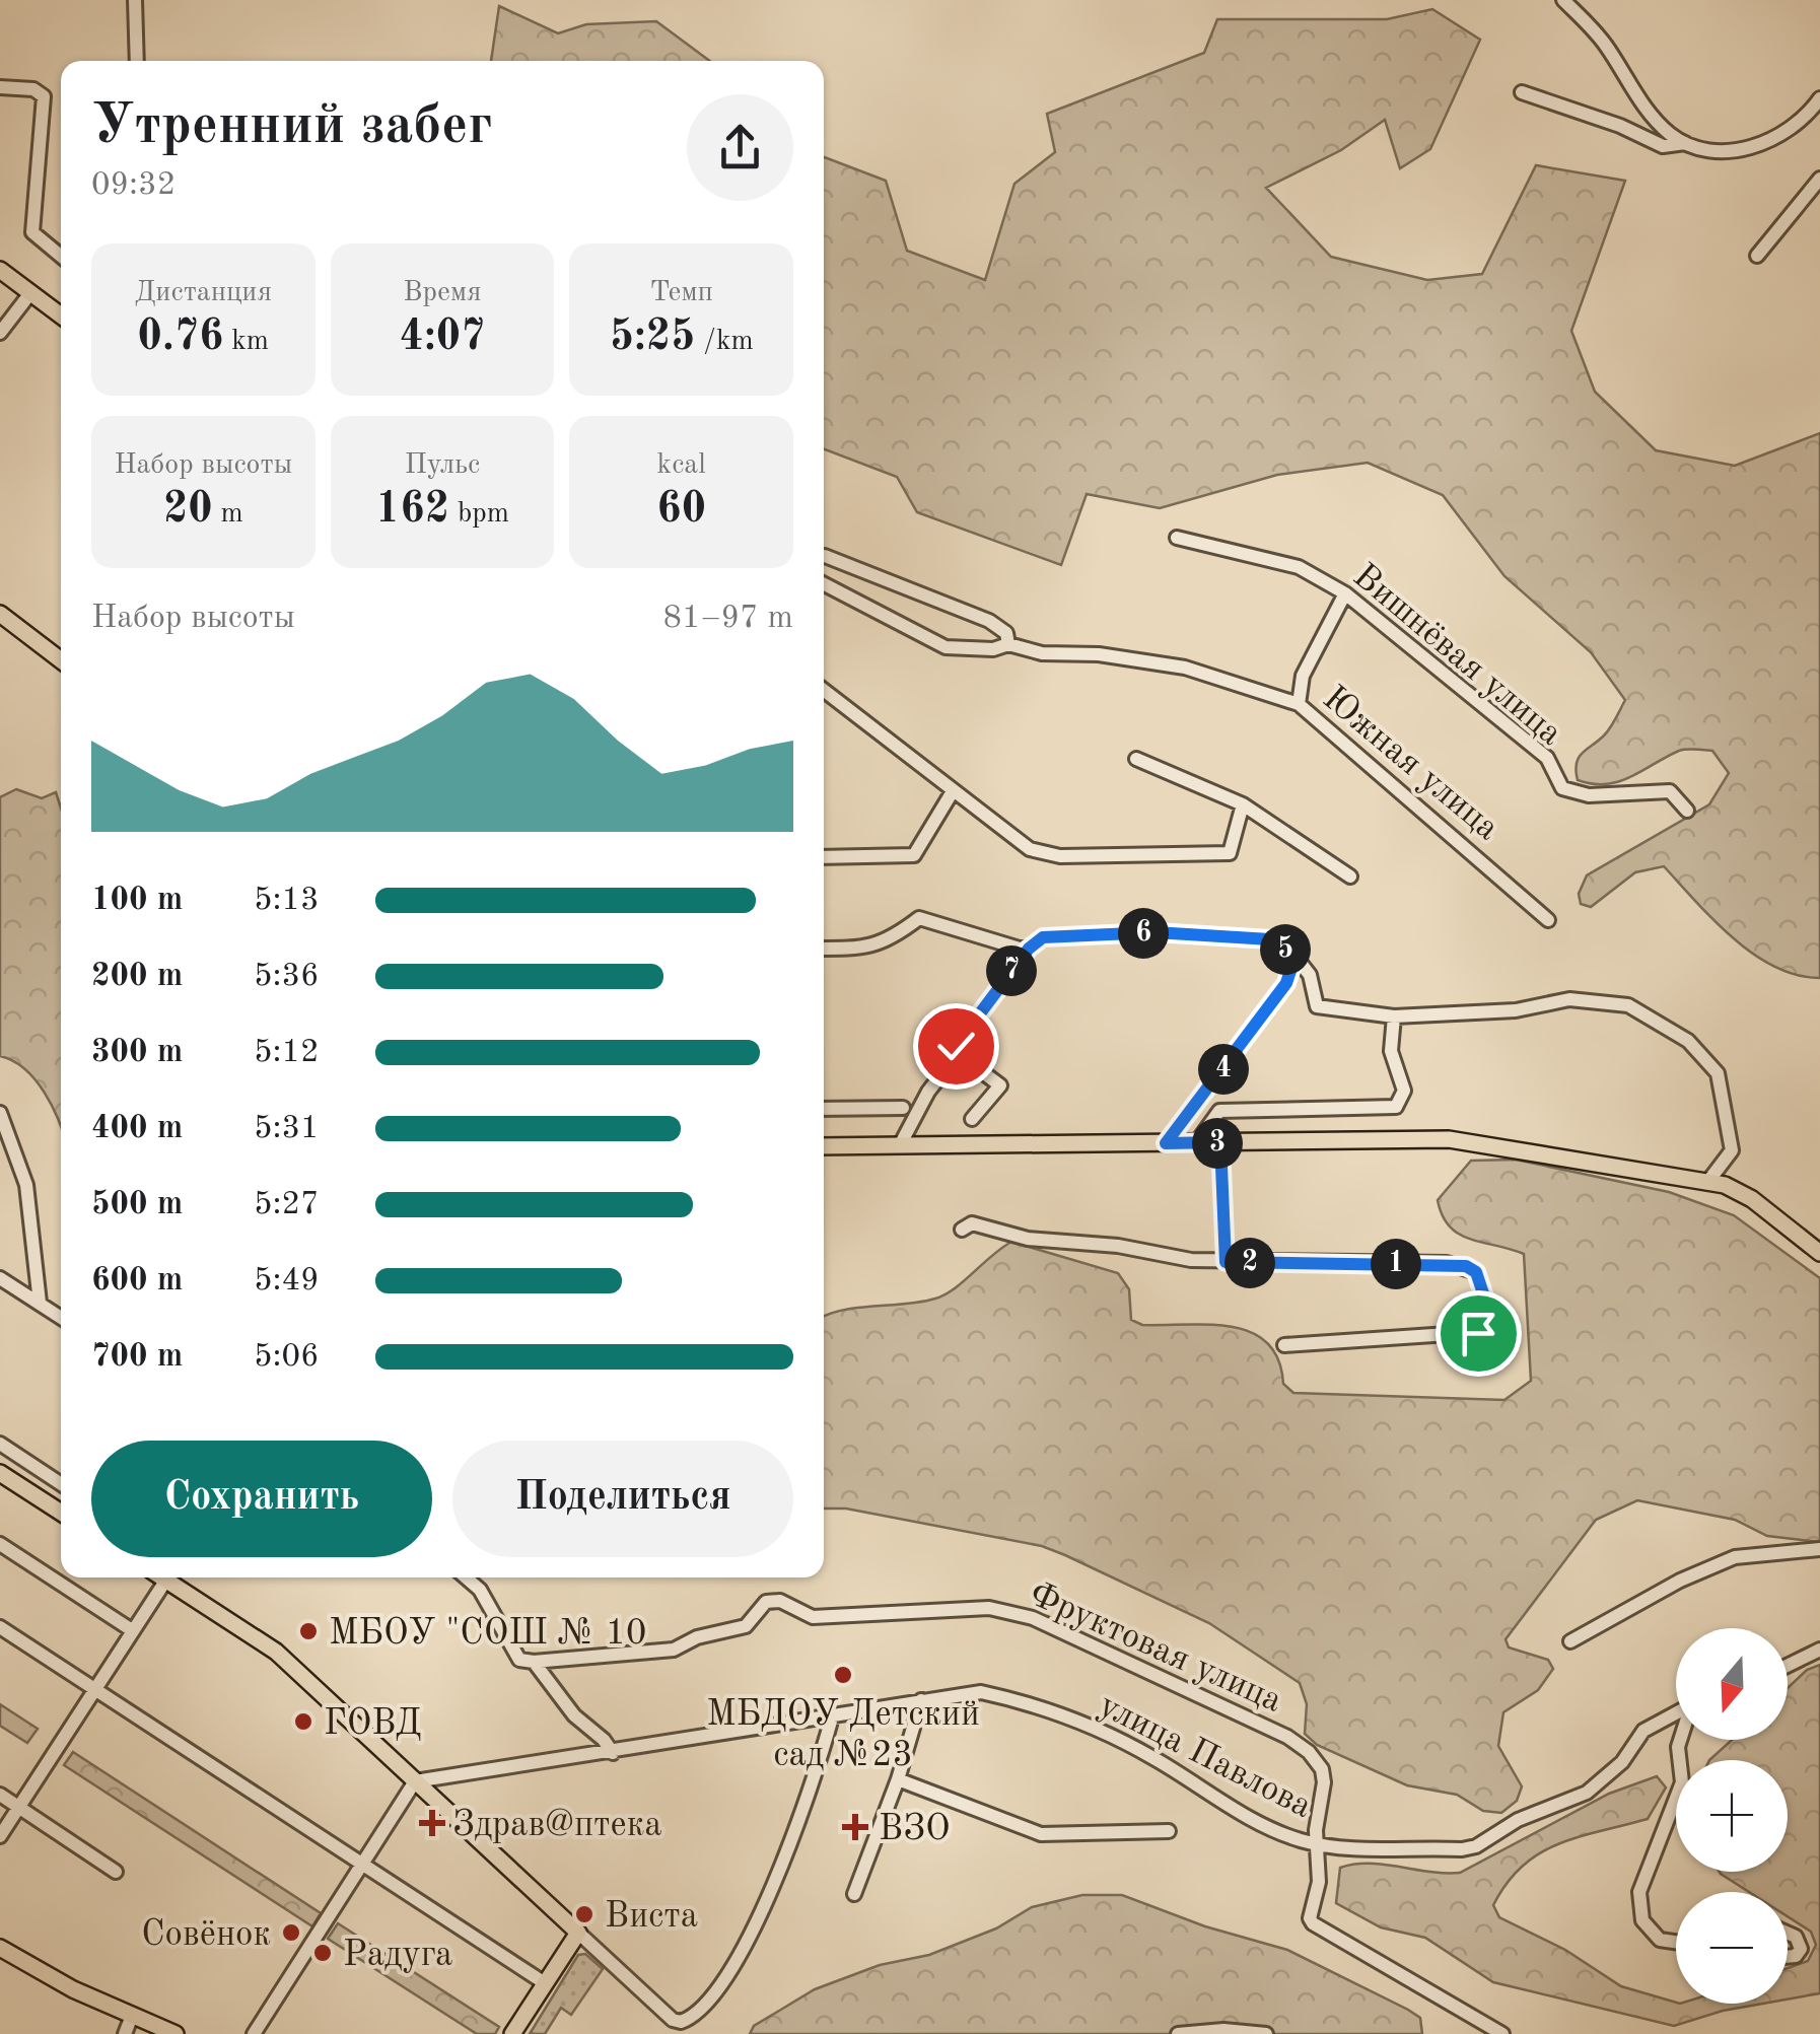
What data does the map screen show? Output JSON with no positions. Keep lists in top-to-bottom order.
{
  "streets": {
    "street": [
      "Вишнёвая улица",
      "Южная улица",
      "Фруктовая улица",
      "улица Павлова"
    ]
  },
  "crossings": [
    ["Фруктовая улица", "улица Павлова"]
  ],
  "places": {
    "other": [
      "МБОУ \"СОШ № 10",
      "МБДОУ Детский сад №23",
      "ГОВД",
      "Виста",
      "Совёнок",
      "Радуга"
    ],
    "health": ["Здрав@птека", "ВЗО"]
  },
  "north": "bottom",
  "page": {
    "heading": ["Утренний забег", "09:32"],
    "stats": [
      ["Дистанция", "0.76 km"],
      ["Время", "4:07"],
      ["Темп", "5:25 /km"],
      ["Набор высоты", "20 m"],
      ["Пульс", "162 bpm"],
      ["kcal", "60"]
    ],
    "chart": ["Набор высоты", "81–97 m"],
    "list": [
      {
        "name": "100 m",
        "note": "5:13"
      },
      {
        "name": "200 m",
        "note": "5:36"
      },
      {
        "name": "300 m",
        "note": "5:12"
      },
      {
        "name": "400 m",
        "note": "5:31"
      },
      {
        "name": "500 m",
        "note": "5:27"
      },
      {
        "name": "600 m",
        "note": "5:49"
      },
      {
        "name": "700 m",
        "note": "5:06"
      }
    ],
    "pins": [
      "6",
      "5",
      "7",
      "4",
      "3",
      "2",
      "1"
    ],
    "buttons": ["Сохранить", "Поделиться"],
    "map_buttons": ["+", "−"]
  }
}
